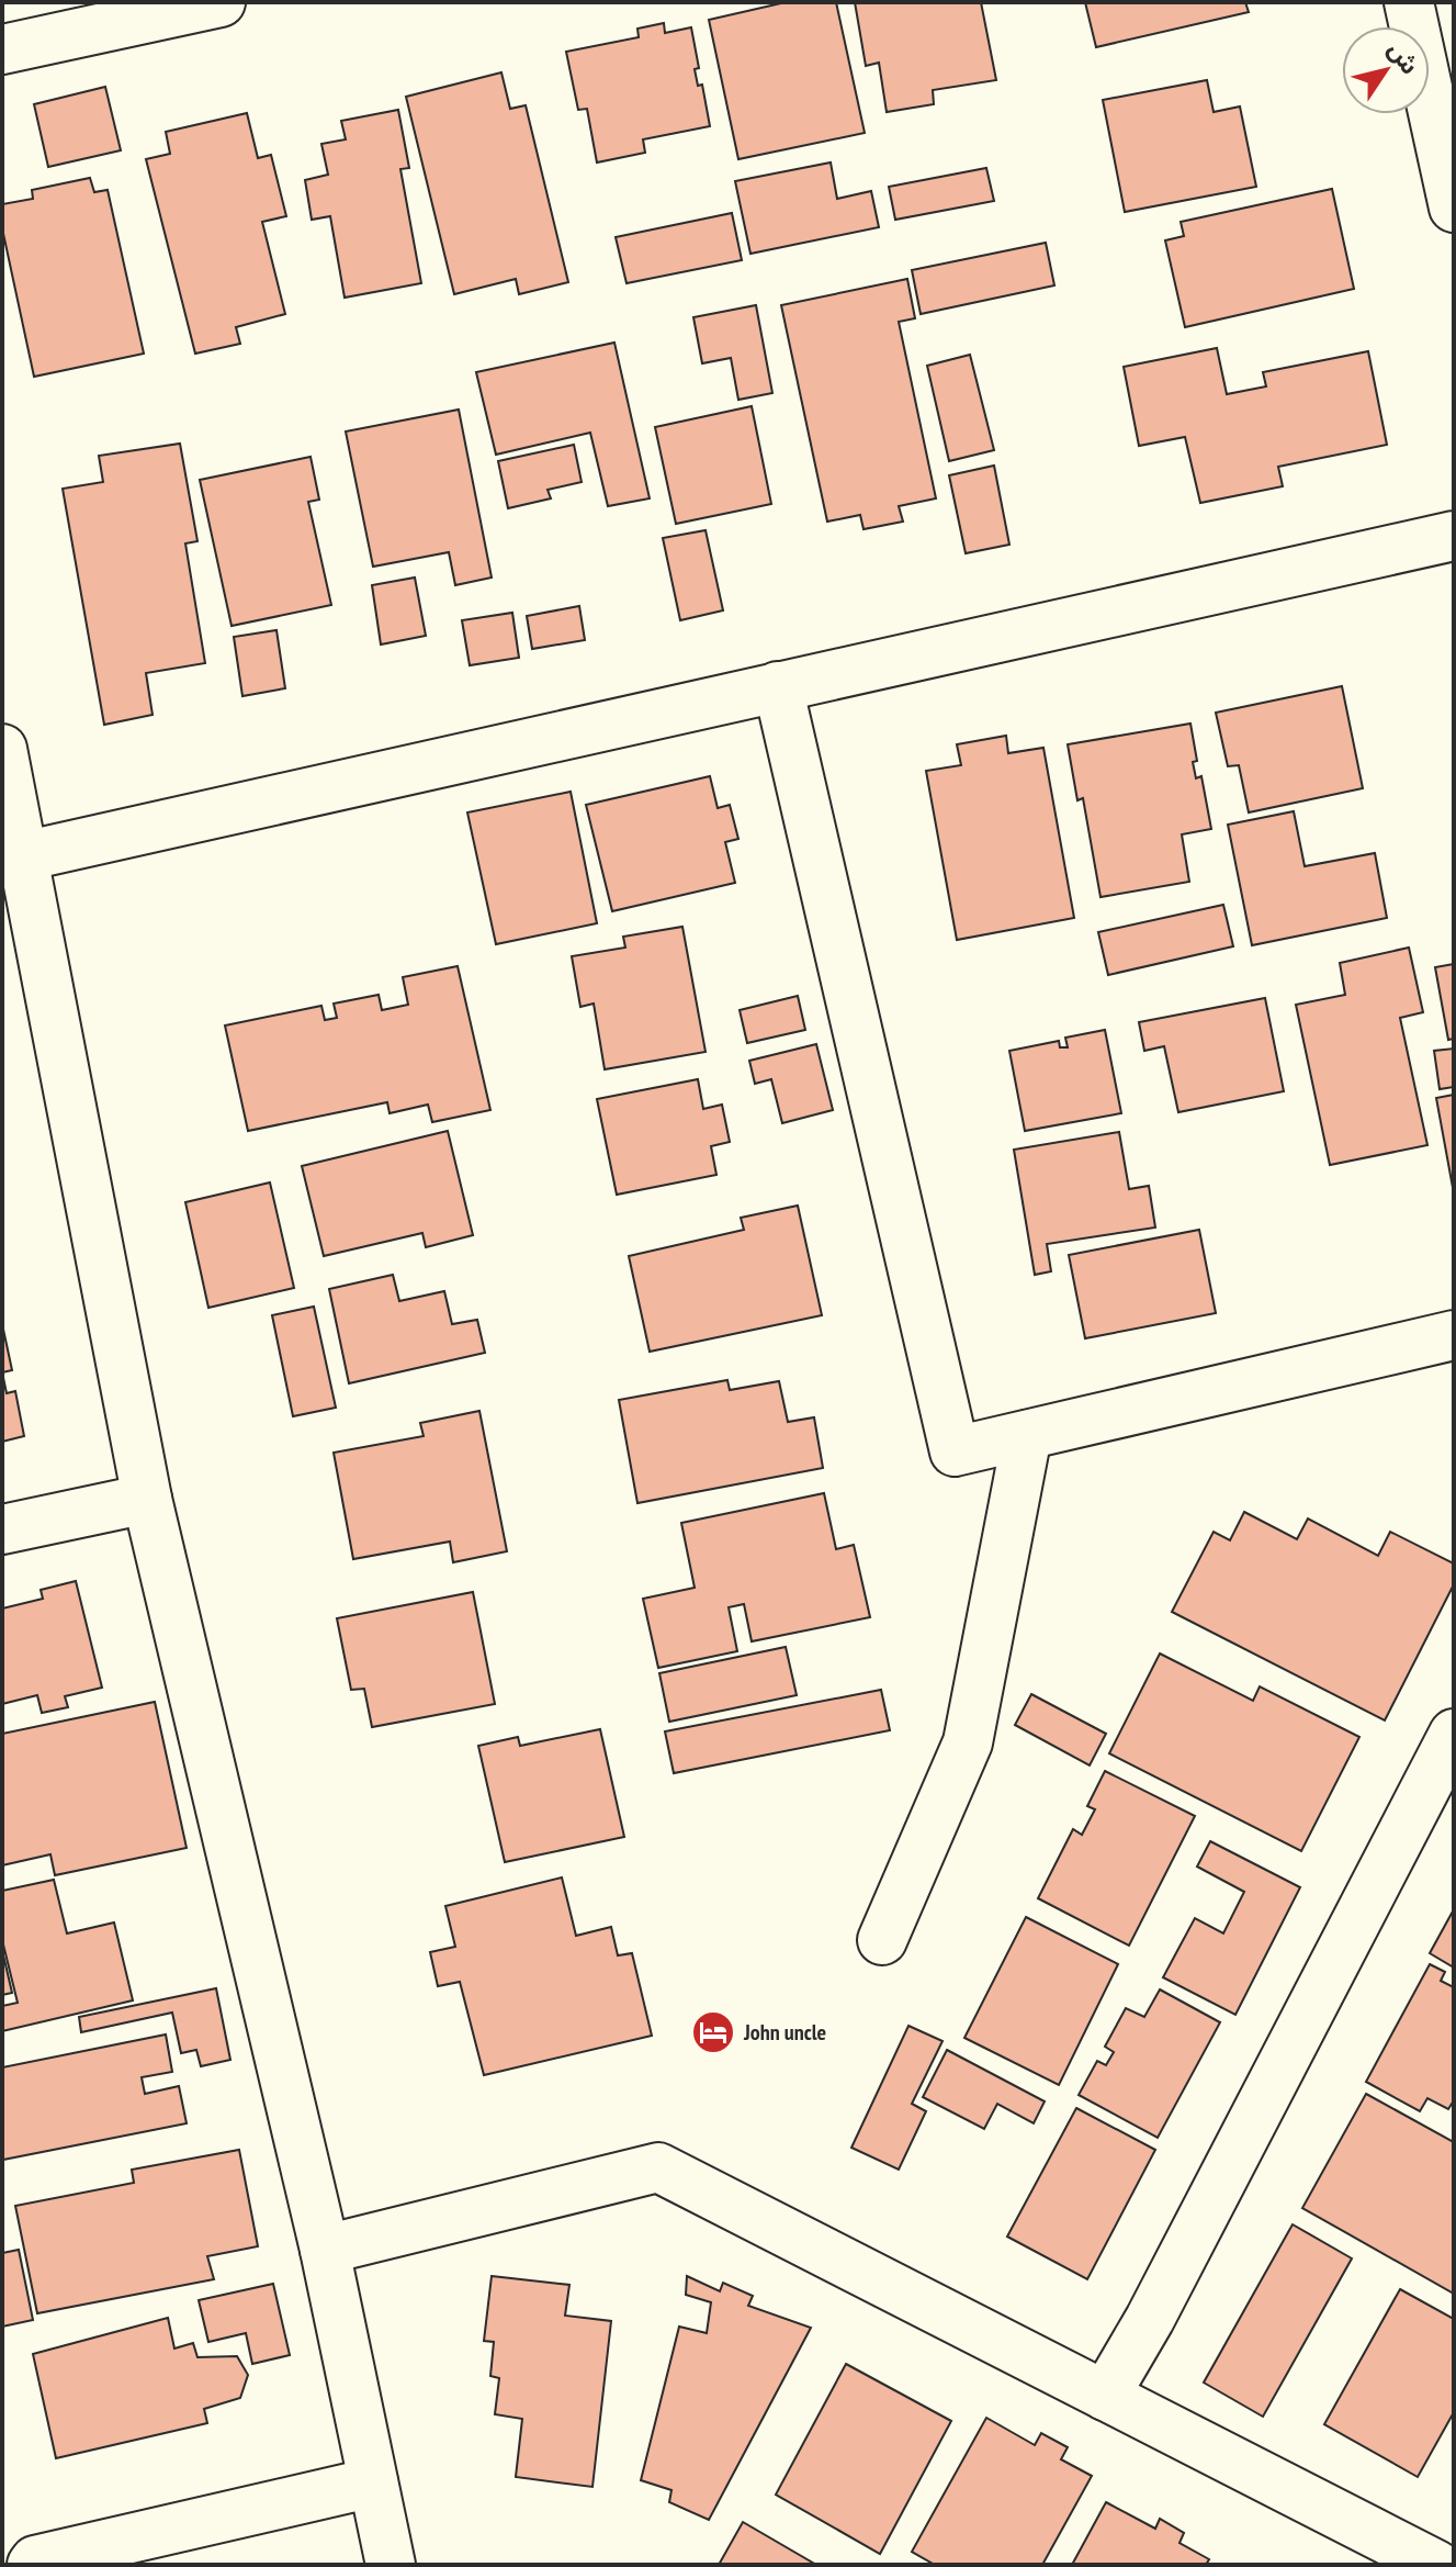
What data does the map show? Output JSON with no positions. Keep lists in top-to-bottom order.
{
  "places": {
    "hotel": ["John uncle"]
  },
  "north": "top right"
}
